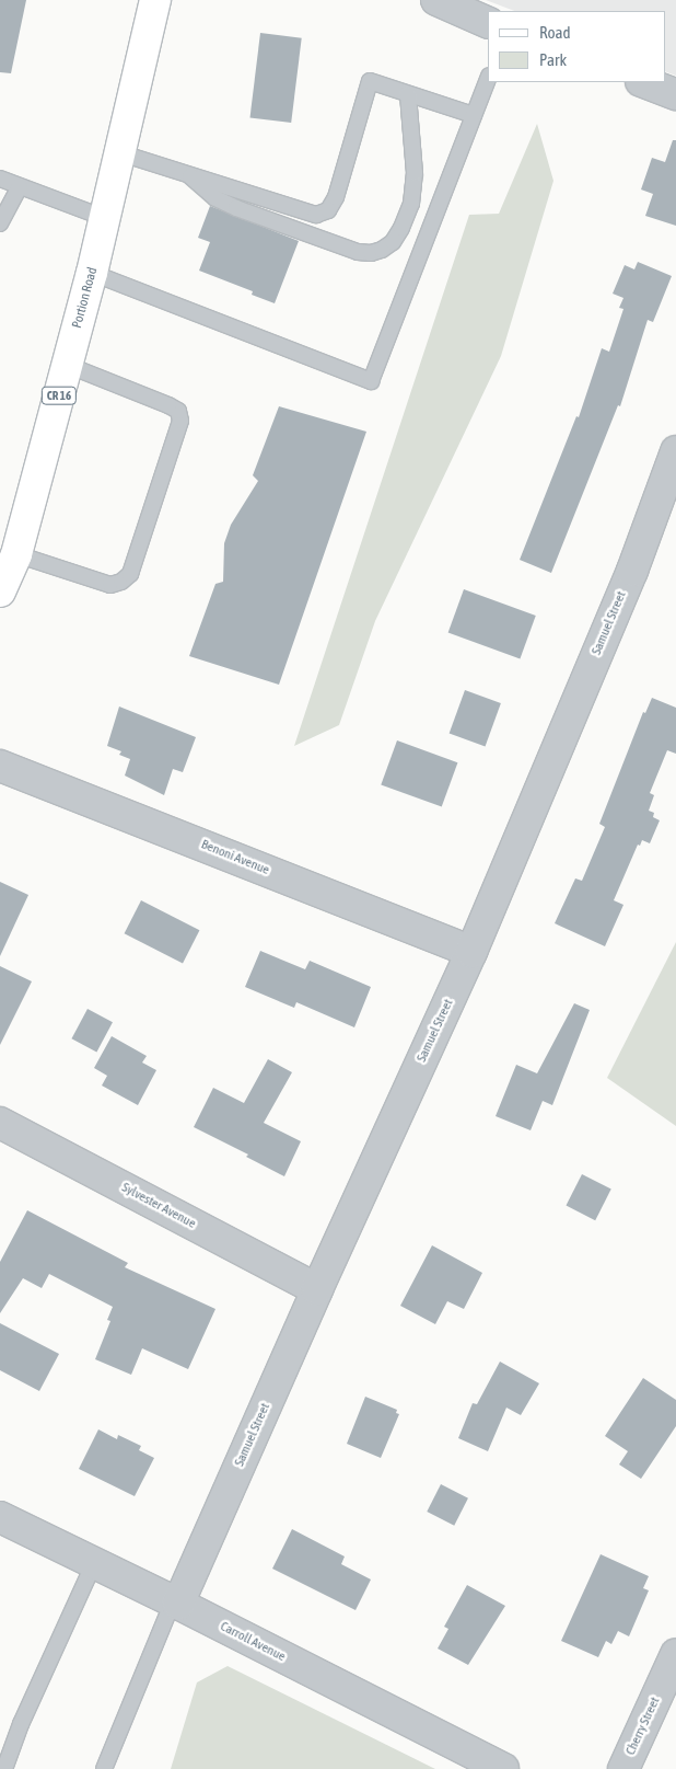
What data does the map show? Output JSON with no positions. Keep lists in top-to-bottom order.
{
  "streets": {
    "main road": ["Portion Road", "CR 16"],
    "street": [
      "Samuel Street",
      "Benoni Avenue",
      "Sylvester Avenue",
      "Carroll Avenue",
      "Cherry Street"
    ]
  },
  "crossings": [
    ["Samuel Street", "Benoni Avenue"],
    ["Samuel Street", "Sylvester Avenue"],
    ["Samuel Street", "Carroll Avenue"]
  ],
  "legend": ["Road", "Park"]
}
